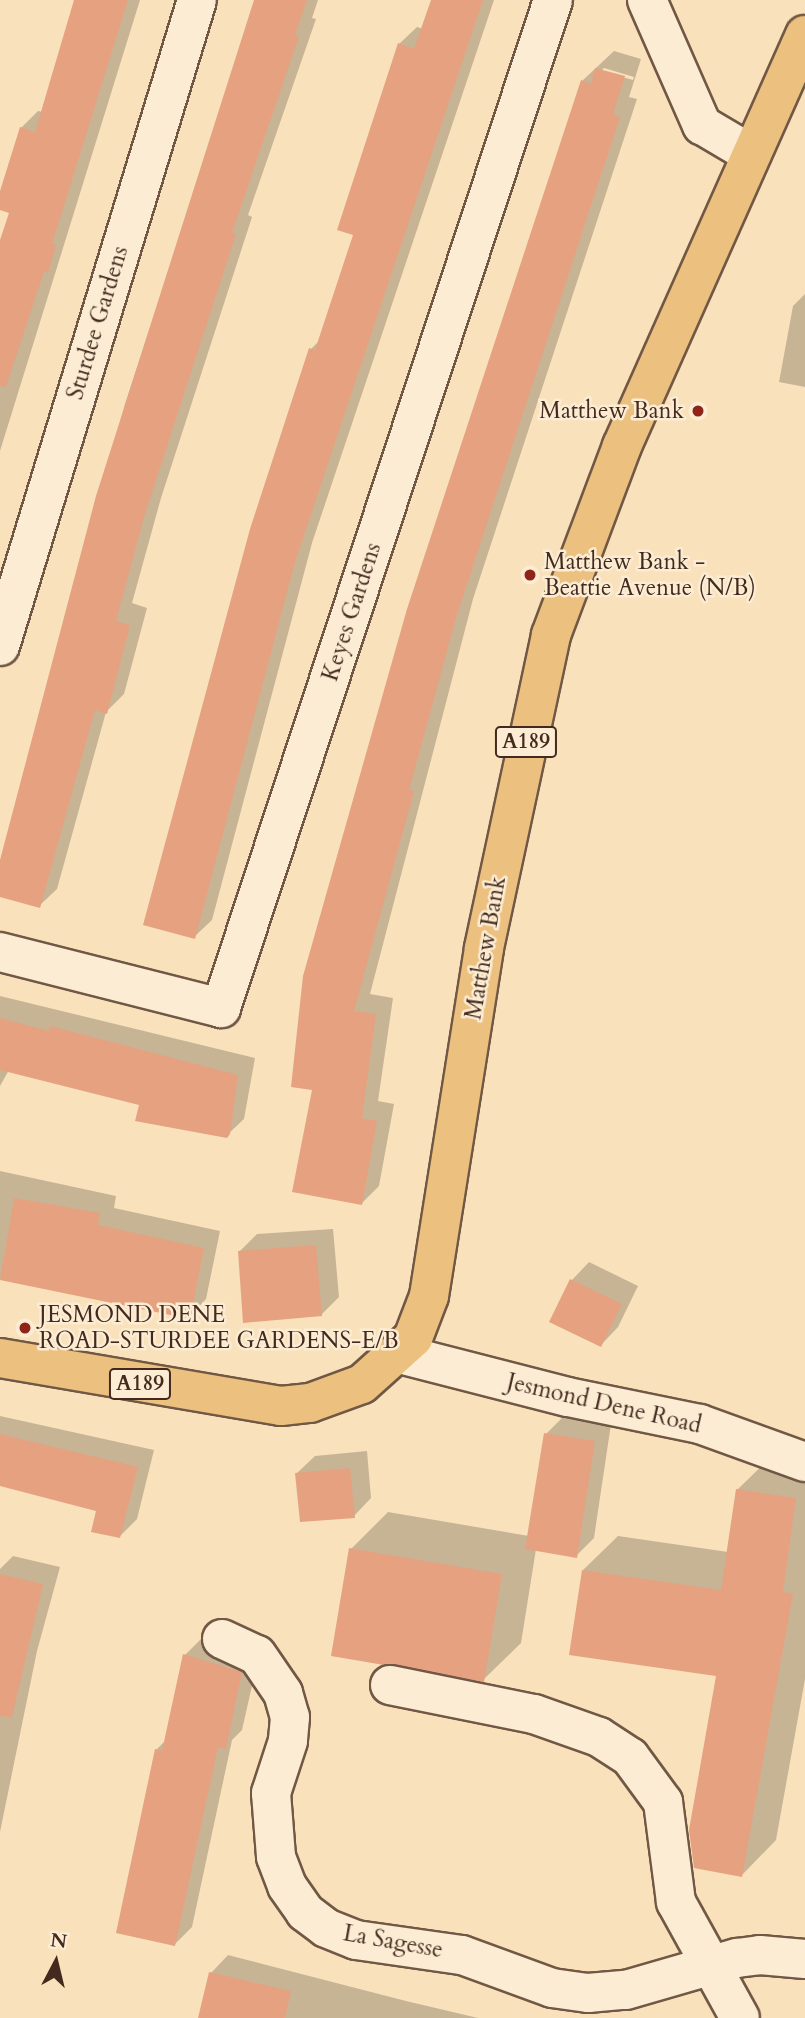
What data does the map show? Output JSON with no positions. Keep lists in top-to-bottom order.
{
  "streets": {
    "main road": ["A189", "Matthew Bank"],
    "street": [
      "Sturdee Gardens",
      "Keyes Gardens",
      "Jesmond Dene Road",
      "La Sagesse"
    ]
  },
  "crossings": [
    ["Matthew Bank", "Jesmond Dene Road"]
  ],
  "places": ["Matthew Bank", "Matthew Bank - Beattie Avenue (N/B)", "JESMOND DENE ROAD-STURDEE GARDENS-E/B"],
  "north": "top"
}
